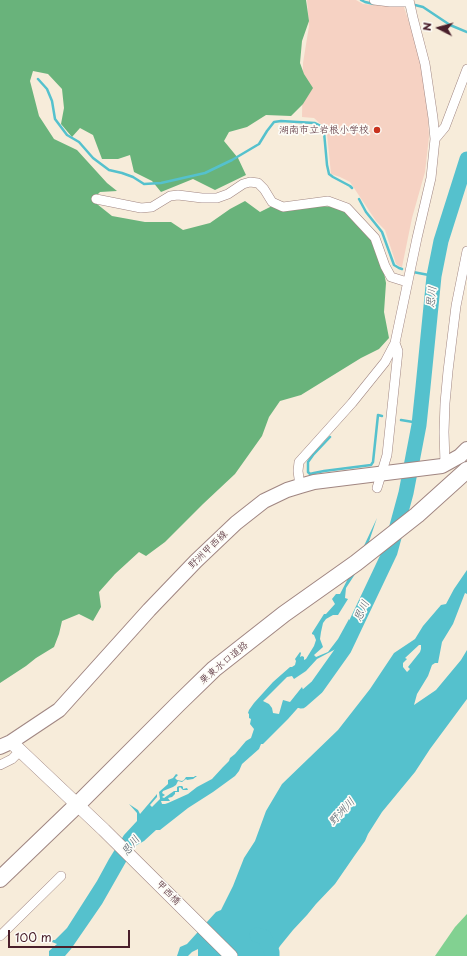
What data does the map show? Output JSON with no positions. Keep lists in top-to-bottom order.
{
  "streets": {
    "highway": ["栗東水口道路"],
    "main road": ["野洲甲西線"],
    "street": ["甲西橋"]
  },
  "crossings": [
    ["野洲甲西線", "甲西橋"],
    ["栗東水口道路", "甲西橋"]
  ],
  "water": ["思川", "野洲川"],
  "places": ["湖南市立岩根小学校"],
  "scale_bar": "100 m",
  "north": "left"
}
